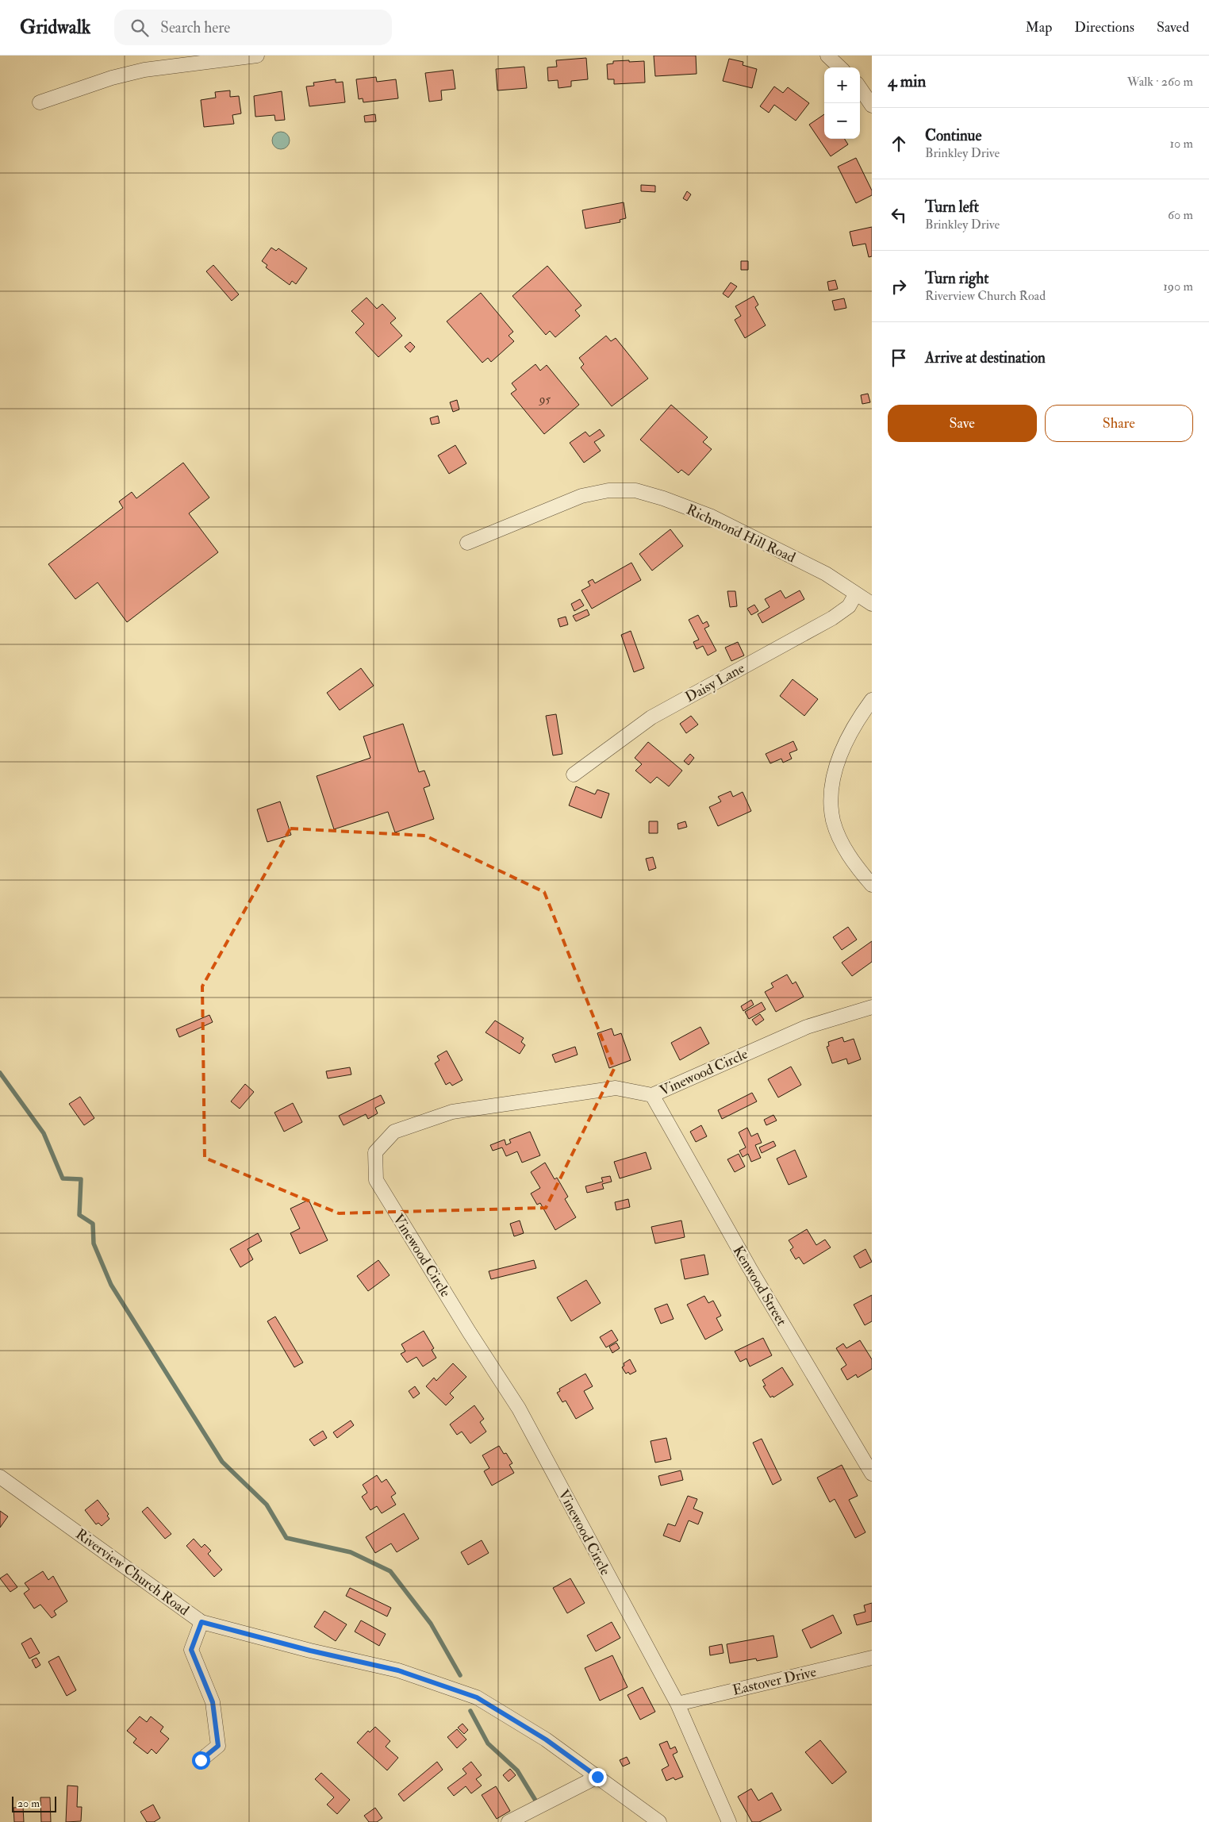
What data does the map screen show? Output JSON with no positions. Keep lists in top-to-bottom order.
{
  "streets": {
    "street": [
      "Richmond Hill Road",
      "Daisy Lane",
      "Vinewood Circle",
      "Kenwood Street",
      "Riverview Church Road",
      "Eastover Drive"
    ]
  },
  "crossings": [
    ["Richmond Hill Road", "Daisy Lane"],
    ["Vinewood Circle", "Kenwood Street"],
    ["Vinewood Circle", "Eastover Drive"]
  ],
  "house_numbers": ["95"],
  "scale_bar": "20 m",
  "page": {
    "header": "Gridwalk",
    "search": "Search here",
    "nav": ["Map", "Directions", "Saved"],
    "heading": ["4 min", "Walk · 260 m"],
    "map_buttons": ["+", "−"],
    "list": [
      ["Continue", "Brinkley Drive", "10 m"],
      ["Turn left", "Brinkley Drive", "60 m"],
      ["Turn right", "Riverview Church Road", "190 m"],
      "Arrive at destination"
    ],
    "buttons": ["Save", "Share"],
    "scale": "20 m"
  }
}
